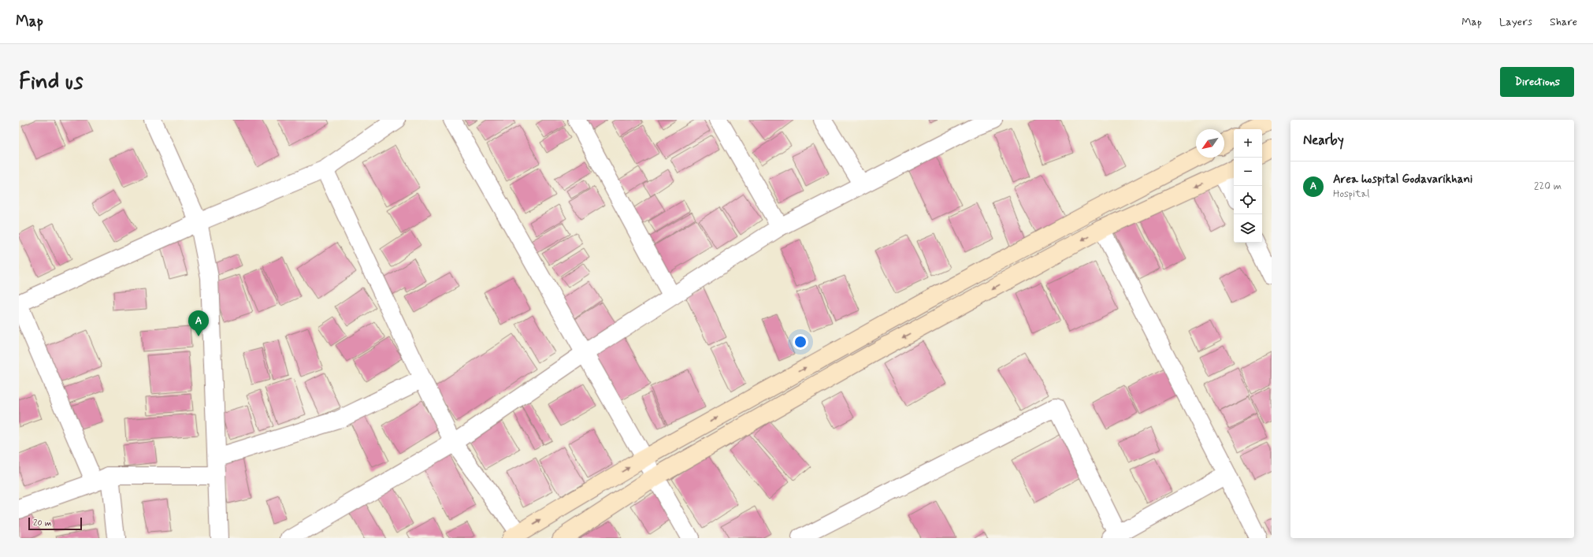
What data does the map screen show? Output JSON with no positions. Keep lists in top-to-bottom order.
{
  "scale_bar": "20 m",
  "north": "bottom left",
  "page": {
    "header": "Map",
    "nav": ["Map", "Layers", "Share"],
    "buttons": "Directions",
    "title": "Find us",
    "heading": "Nearby",
    "map_buttons": ["+", "−"],
    "list": [
      {
        "mark": "A",
        "name": "Area hospital Godavarikhani",
        "note": "Hospital",
        "value": "220 m"
      }
    ],
    "pins": "A",
    "scale": "20 m"
  }
}
